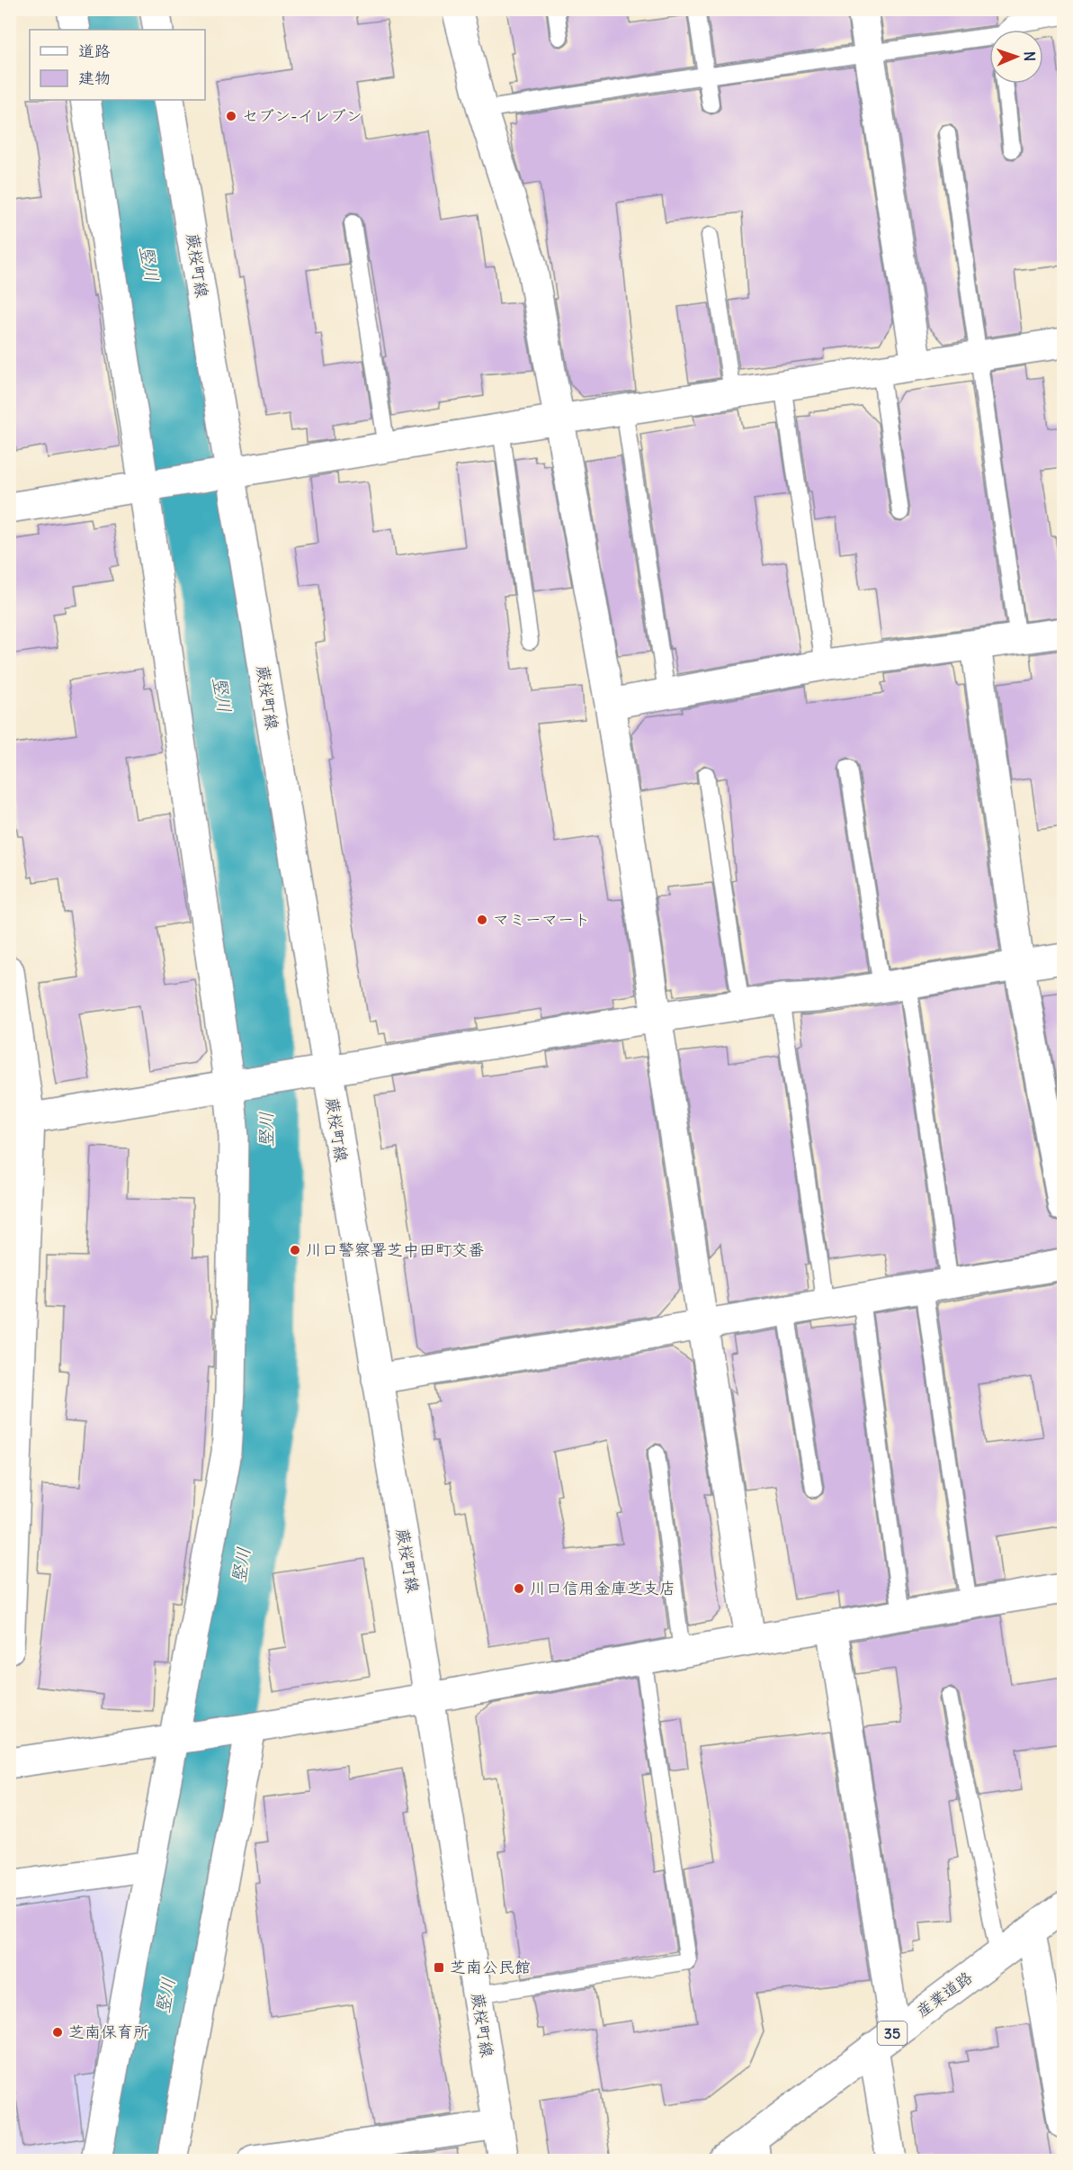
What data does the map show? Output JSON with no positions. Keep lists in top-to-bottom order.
{
  "streets": {
    "street": ["蕨桜町線", "産業道路", "35"]
  },
  "water": ["竪川"],
  "places": {
    "other": [
      "セブン-イレブン",
      "マミーマート",
      "川口警察署芝中田町交番",
      "川口信用金庫芝支店",
      "芝南保育所"
    ],
    "transit": ["芝南公民館"]
  },
  "legend": ["道路", "建物"],
  "north": "right"
}
